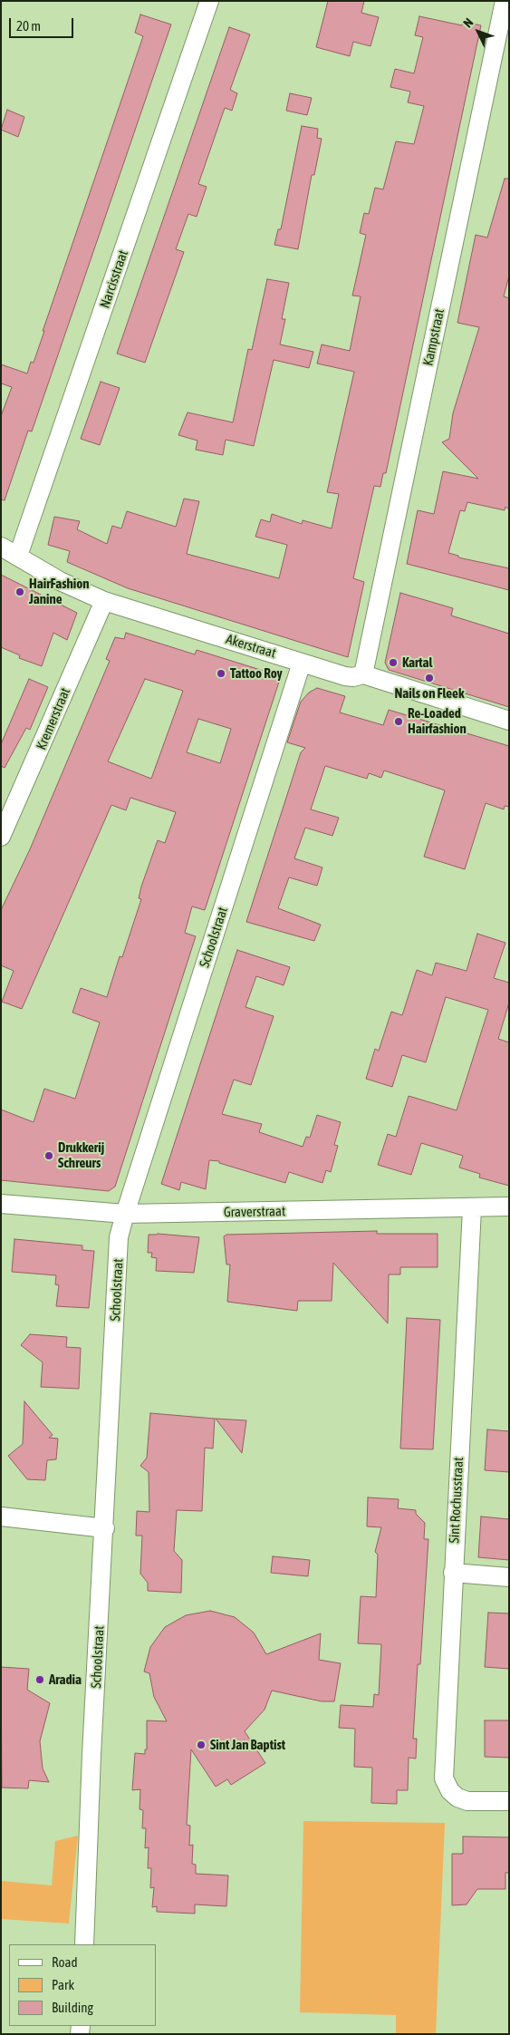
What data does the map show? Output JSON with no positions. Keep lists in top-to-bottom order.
{
  "streets": {
    "street": [
      "Narcisstraat",
      "Kampstraat",
      "Akerstraat",
      "Kremerstraat",
      "Schoolstraat",
      "Graverstraat",
      "Sint Rochusstraat"
    ]
  },
  "crossings": [
    ["Narcisstraat", "Akerstraat"],
    ["Kampstraat", "Akerstraat"],
    ["Akerstraat", "Kremerstraat"],
    ["Akerstraat", "Schoolstraat"],
    ["Schoolstraat", "Graverstraat"],
    ["Graverstraat", "Sint Rochusstraat"]
  ],
  "places": [
    "HairFashion Janine",
    "Kartal",
    "Tattoo Roy",
    "Nails on Fleek",
    "Re-Loaded Hairfashion",
    "Drukkerij Schreurs",
    "Aradia",
    "Sint Jan Baptist"
  ],
  "legend": ["Road", "Park", "Building"],
  "scale_bar": "20 m",
  "north": "top left"
}
